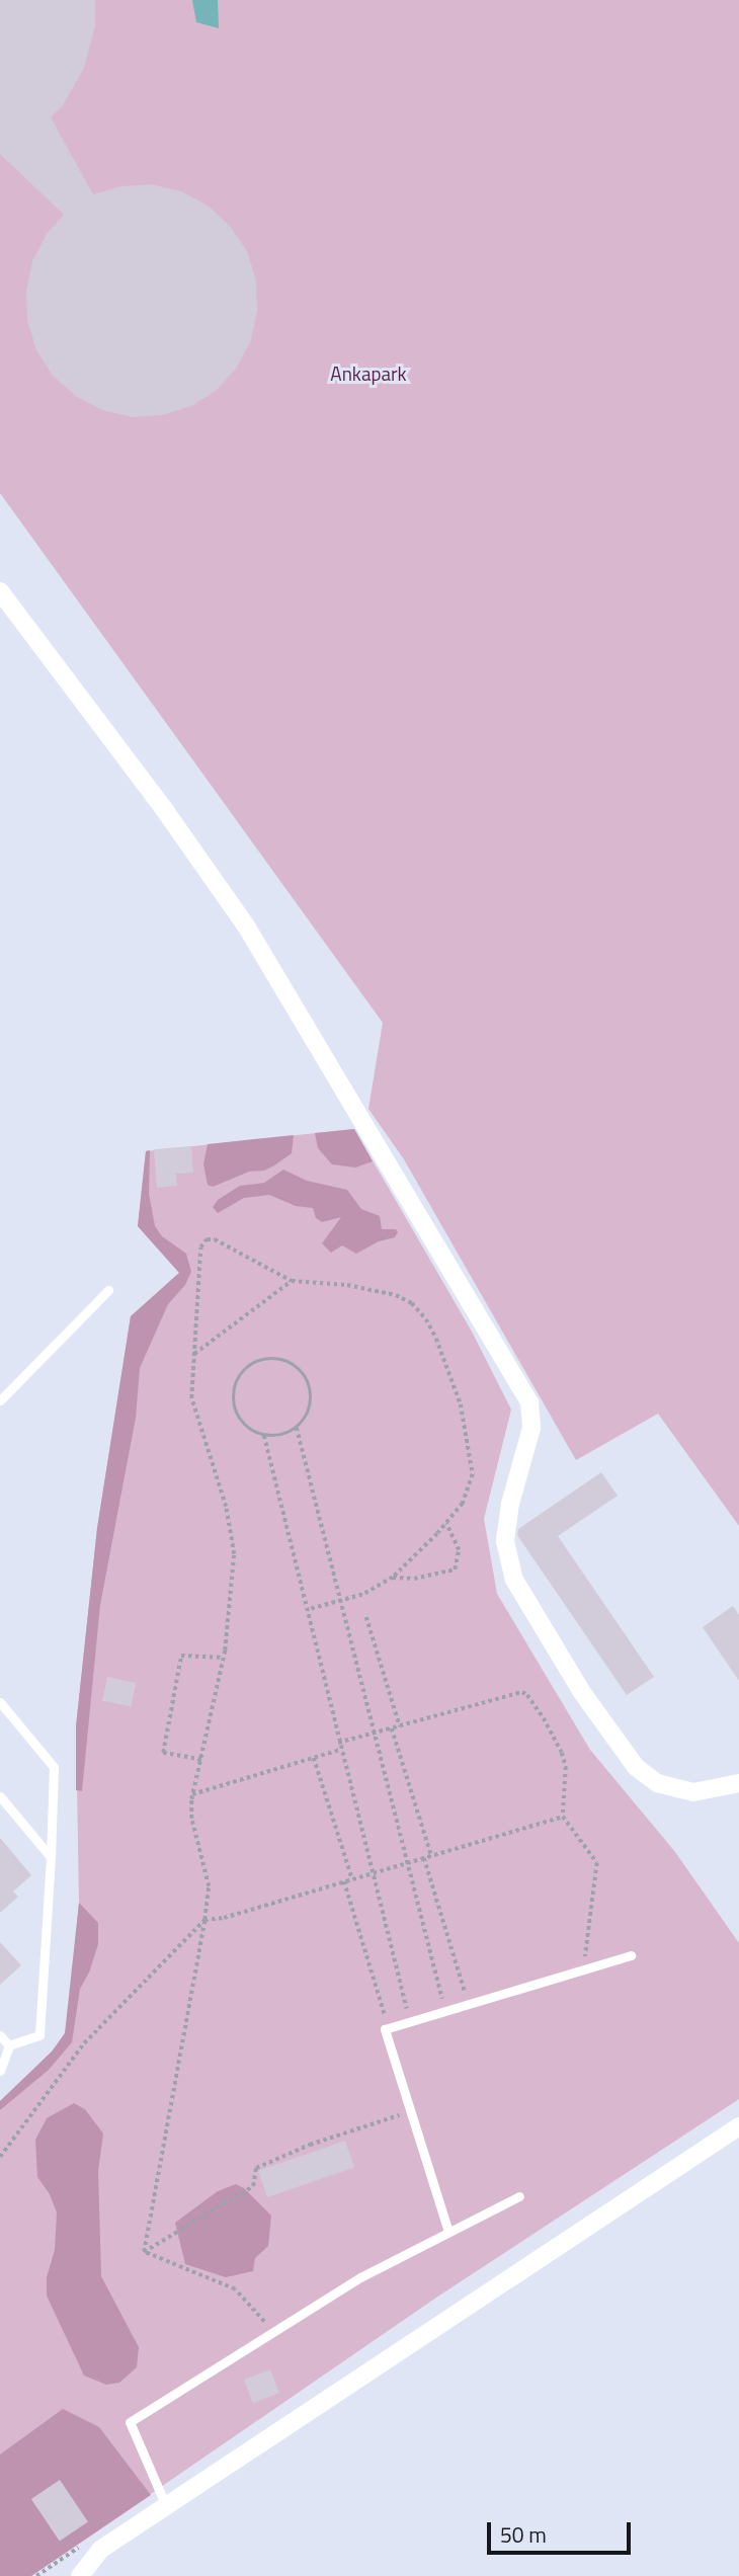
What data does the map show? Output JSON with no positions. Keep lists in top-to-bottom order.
{
  "parks": ["Ankapark"],
  "scale_bar": "50 m"
}
